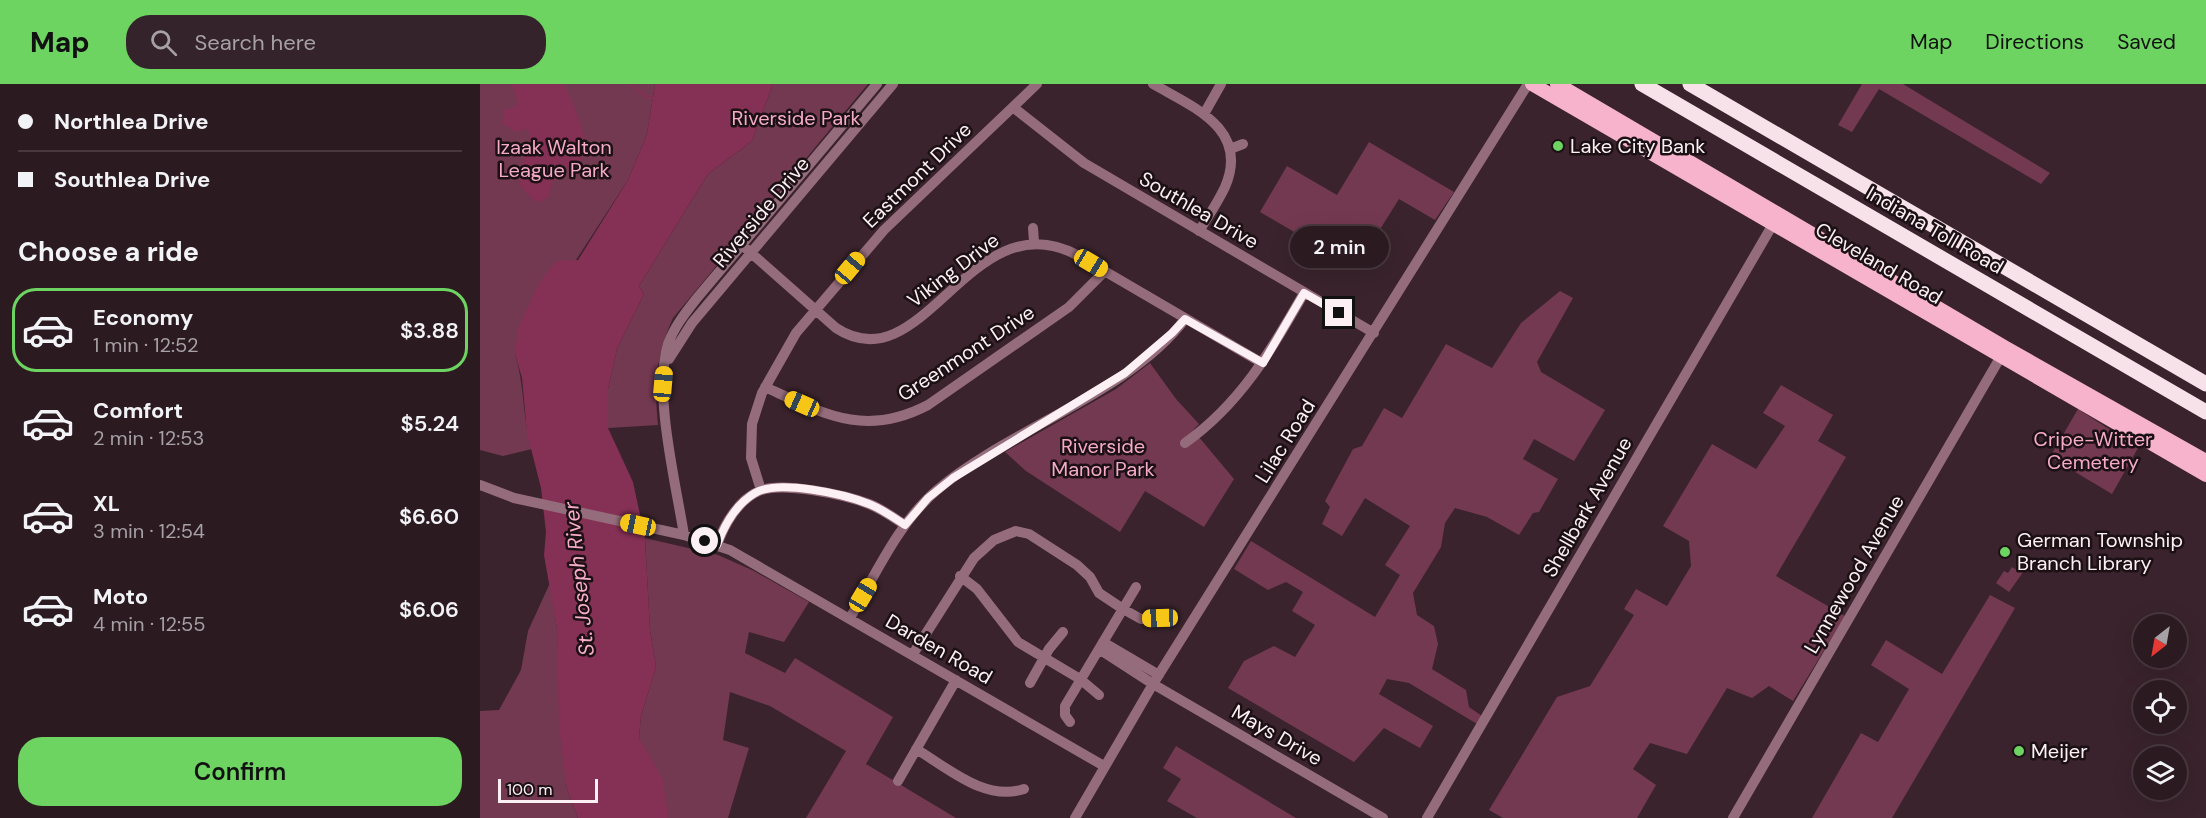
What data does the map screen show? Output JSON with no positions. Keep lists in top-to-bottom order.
{
  "streets": {
    "highway": ["Indiana Toll Road"],
    "main road": ["Cleveland Road"],
    "street": [
      "Eastmont Drive",
      "Southlea Drive",
      "Riverside Drive",
      "Viking Drive",
      "Greenmont Drive",
      "Lilac Road",
      "Shellbark Avenue",
      "Lynnewood Avenue",
      "Darden Road",
      "Mays Drive"
    ]
  },
  "crossings": [
    ["Eastmont Drive", "Southlea Drive"],
    ["Eastmont Drive", "Viking Drive"],
    ["Eastmont Drive", "Greenmont Drive"],
    ["Southlea Drive", "Lilac Road"],
    ["Riverside Drive", "Viking Drive"],
    ["Riverside Drive", "Darden Road"],
    ["Cleveland Road", "Lilac Road"],
    ["Cleveland Road", "Shellbark Avenue"],
    ["Cleveland Road", "Lynnewood Avenue"],
    ["Viking Drive", "Greenmont Drive"],
    ["Lilac Road", "Darden Road"],
    ["Lilac Road", "Mays Drive"]
  ],
  "water": ["St. Joseph River"],
  "parks": [
    "Riverside Park",
    "Izaak Walton League Park",
    "Cripe-Witter Cemetery",
    "Riverside Manor Park"
  ],
  "places": ["Lake City Bank", "German Township Branch Library", "Meijer"],
  "scale_bar": "100 m",
  "north": "bottom left",
  "page": {
    "header": "Map",
    "search": "Search here",
    "nav": ["Map", "Directions", "Saved"],
    "banner": ["Northlea Drive", "Southlea Drive"],
    "heading": "Choose a ride",
    "bubble": "2 min",
    "list": [
      {
        "name": "Economy",
        "note": "1 min · 12:52",
        "value": "$3.88"
      },
      {
        "name": "Comfort",
        "note": "2 min · 12:53",
        "value": "$5.24"
      },
      {
        "name": "XL",
        "note": "3 min · 12:54",
        "value": "$6.60"
      },
      {
        "name": "Moto",
        "note": "4 min · 12:55",
        "value": "$6.06"
      }
    ],
    "buttons": "Confirm",
    "scale": "100 m"
  }
}
